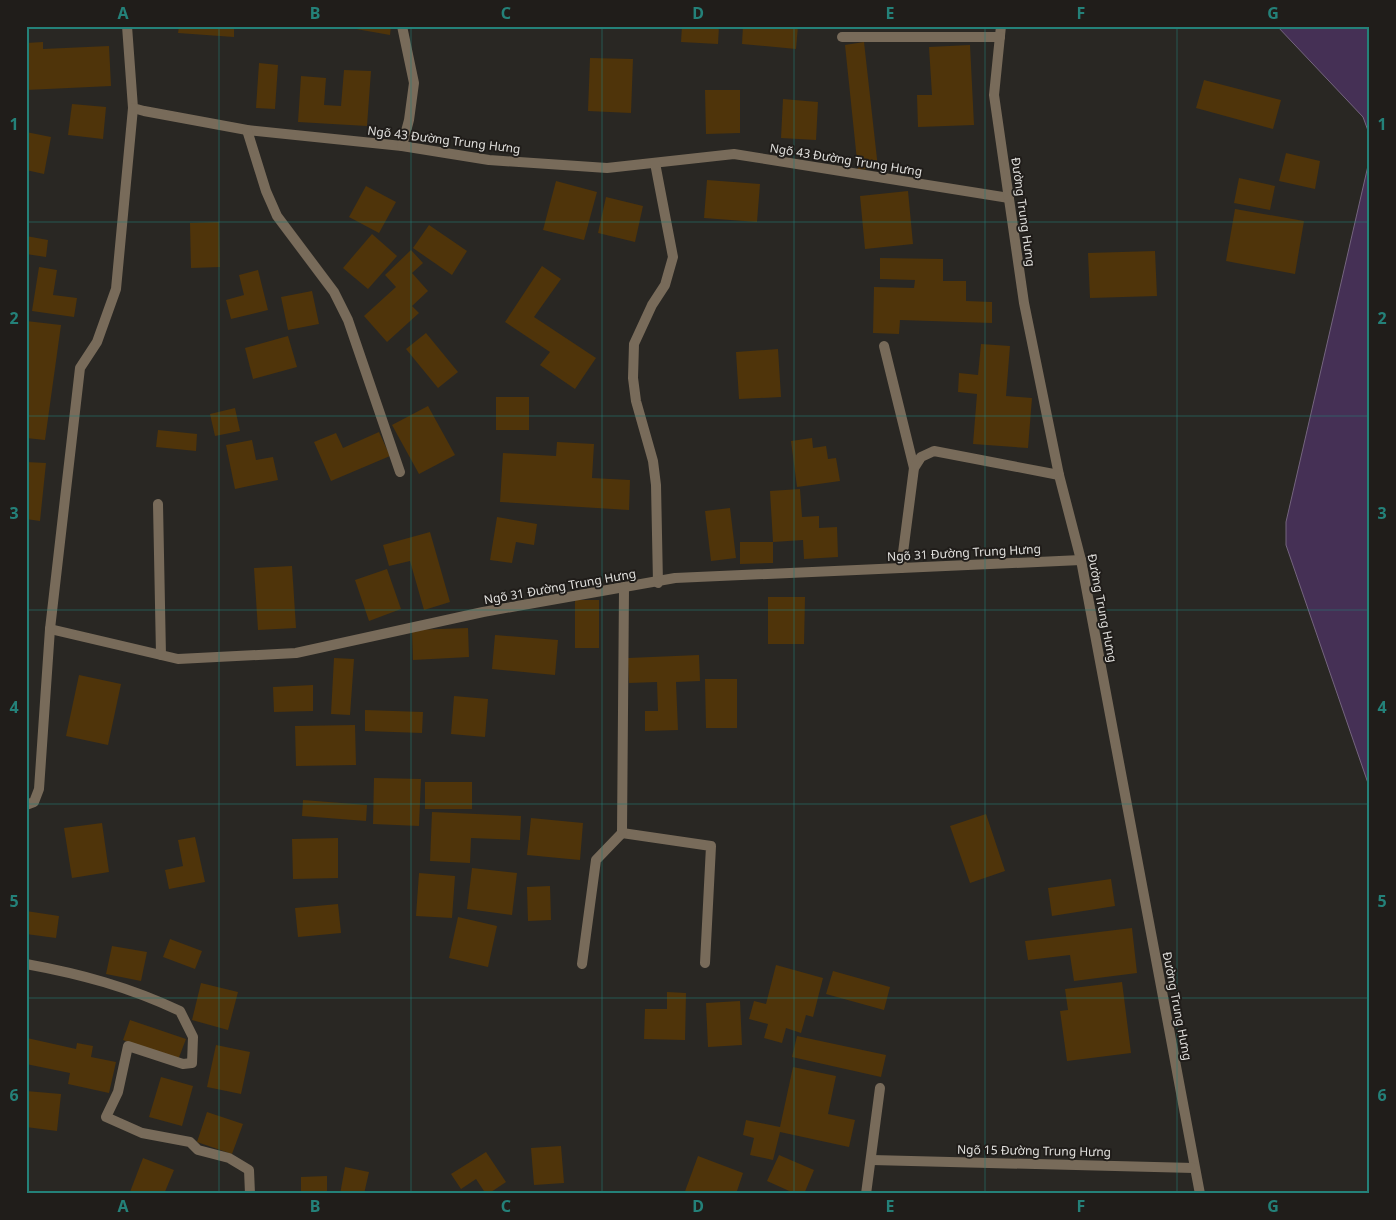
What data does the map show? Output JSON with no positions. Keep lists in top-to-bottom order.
{
  "streets": {
    "street": [
      "Ngõ 43 Đường Trung Hưng",
      "Đường Trung Hưng",
      "Ngõ 31 Đường Trung Hưng",
      "Ngõ 15 Đường Trung Hưng"
    ]
  },
  "crossings": [
    ["Ngõ 43 Đường Trung Hưng", "Đường Trung Hưng"],
    ["Đường Trung Hưng", "Ngõ 31 Đường Trung Hưng"],
    ["Đường Trung Hưng", "Ngõ 15 Đường Trung Hưng"]
  ],
  "grid": {
    "columns": [
      "A",
      "B",
      "C",
      "D",
      "E",
      "F",
      "G"
    ],
    "rows": [
      "1",
      "2",
      "3",
      "4",
      "5",
      "6"
    ]
  }
}
